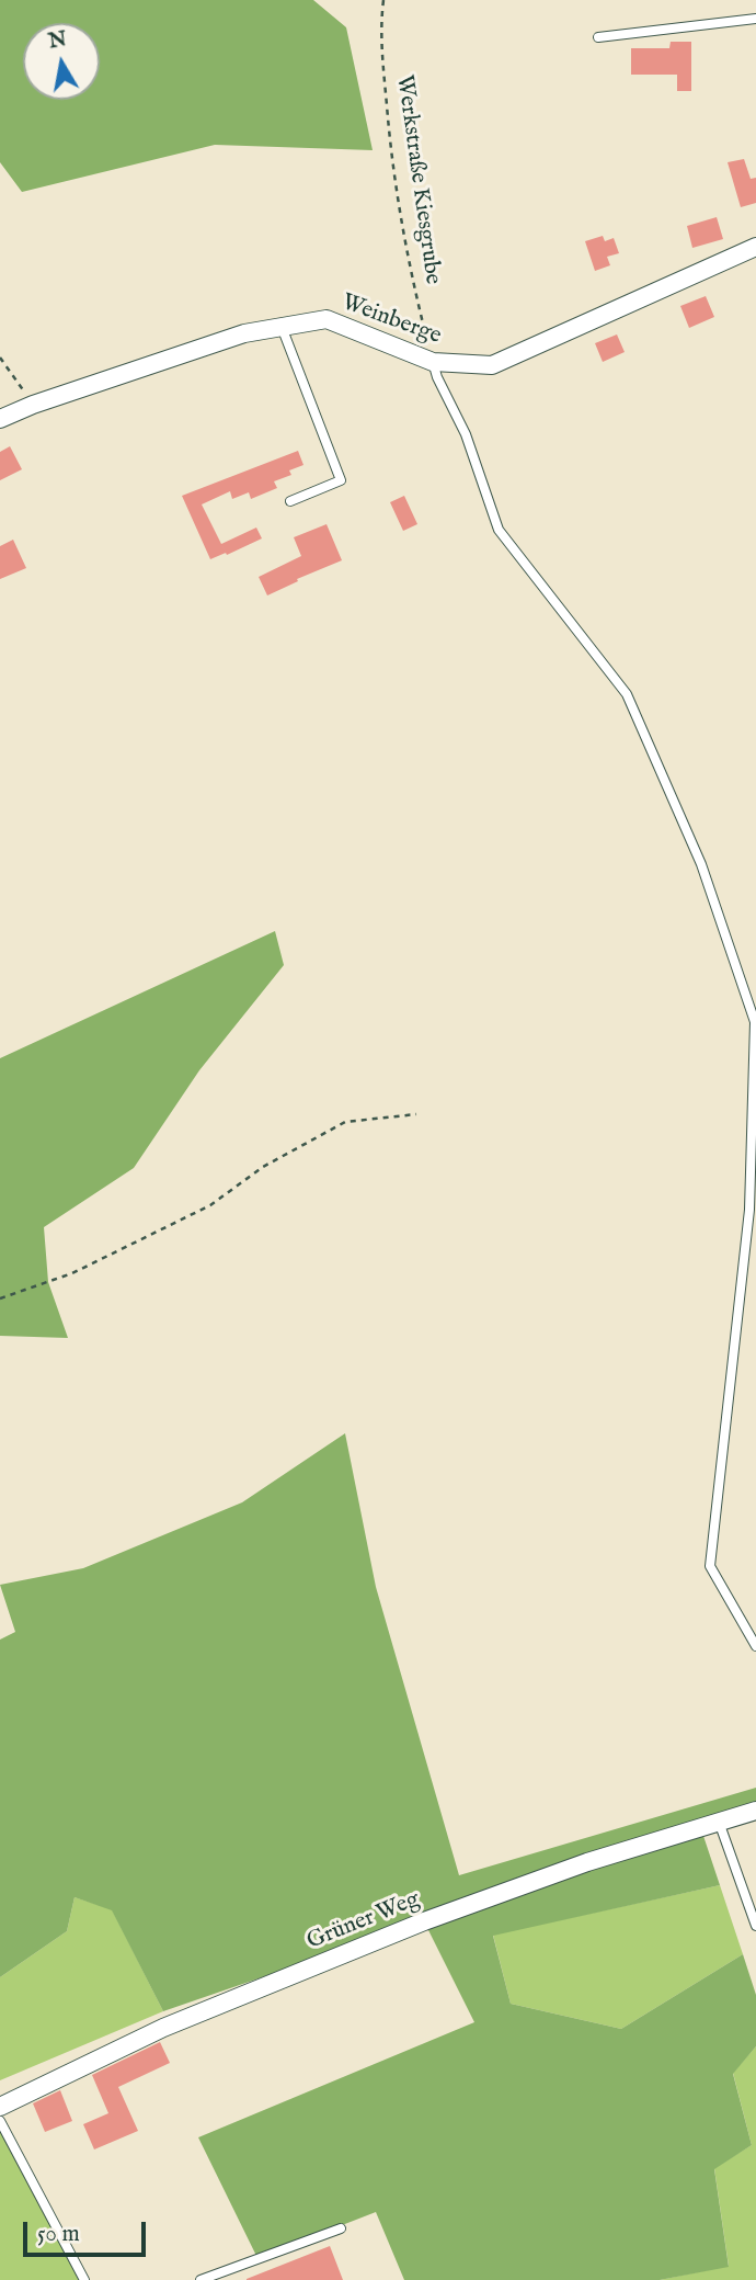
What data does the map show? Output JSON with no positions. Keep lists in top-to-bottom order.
{
  "streets": {
    "street": ["Weinberge", "Grüner Weg"],
    "path": ["Werkstraße Kiesgrube"]
  },
  "crossings": [
    ["Werkstraße Kiesgrube", "Weinberge"]
  ],
  "scale_bar": "50 m",
  "north": "top"
}
